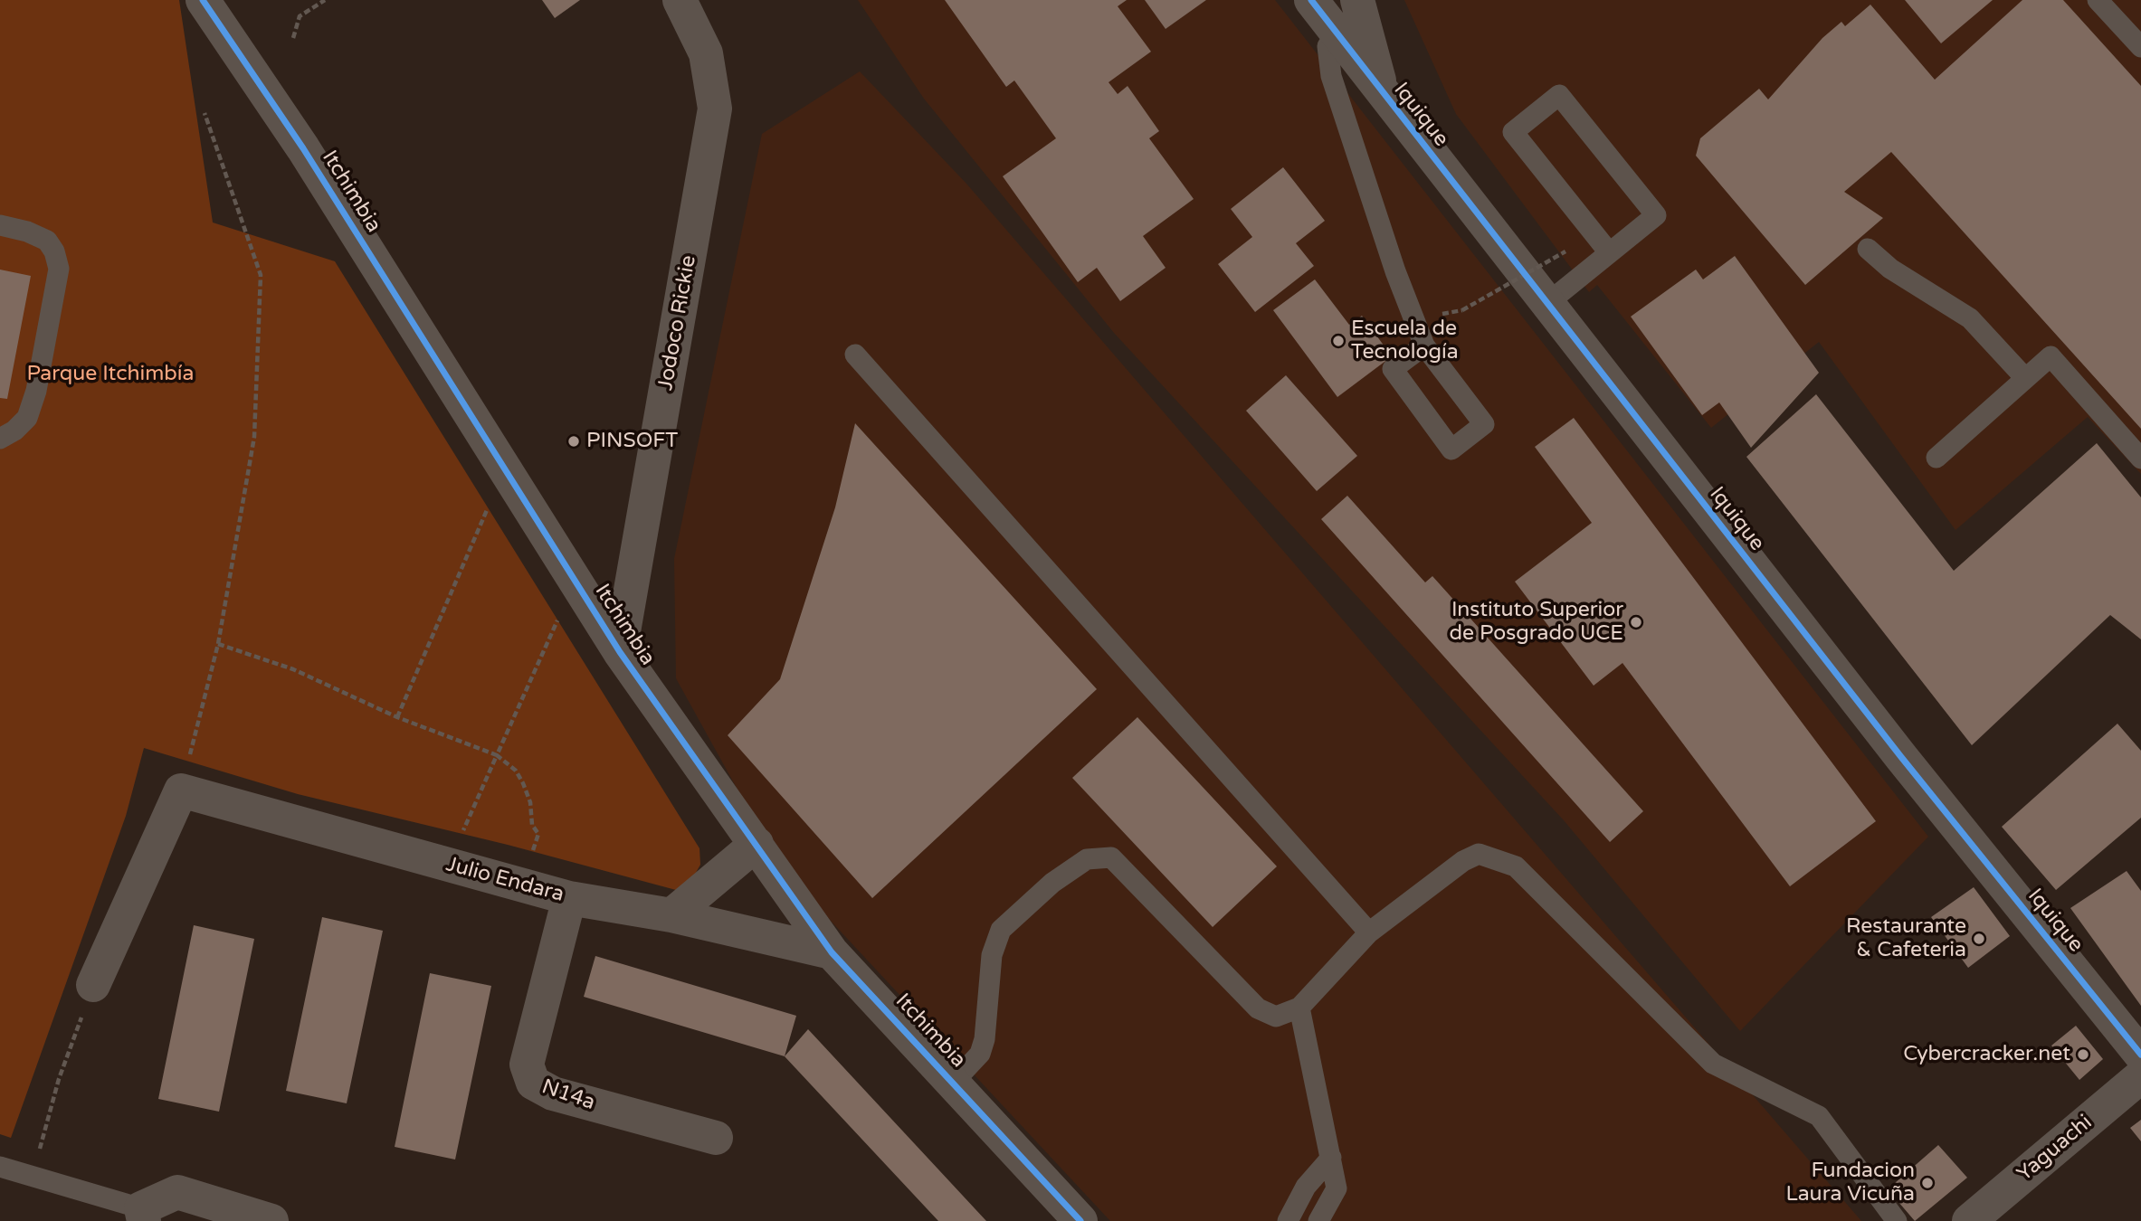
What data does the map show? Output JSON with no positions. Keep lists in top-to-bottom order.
{
  "streets": {
    "street": [
      "Iquique",
      "Itchimbia",
      "Jodoco Rickie",
      "Julio Endara",
      "N14a",
      "Yaguachi"
    ]
  },
  "crossings": [
    ["Itchimbia", "Jodoco Rickie"],
    ["Itchimbia", "Julio Endara"],
    ["Julio Endara", "N14a"]
  ],
  "parks": ["Parque Itchimbía"],
  "places": [
    "Escuela de Tecnología",
    "PINSOFT",
    "Instituto Superior de Posgrado UCE",
    "Restaurante & Cafeteria",
    "Cybercracker.net",
    "Fundacion Laura Vicuña"
  ]
}
